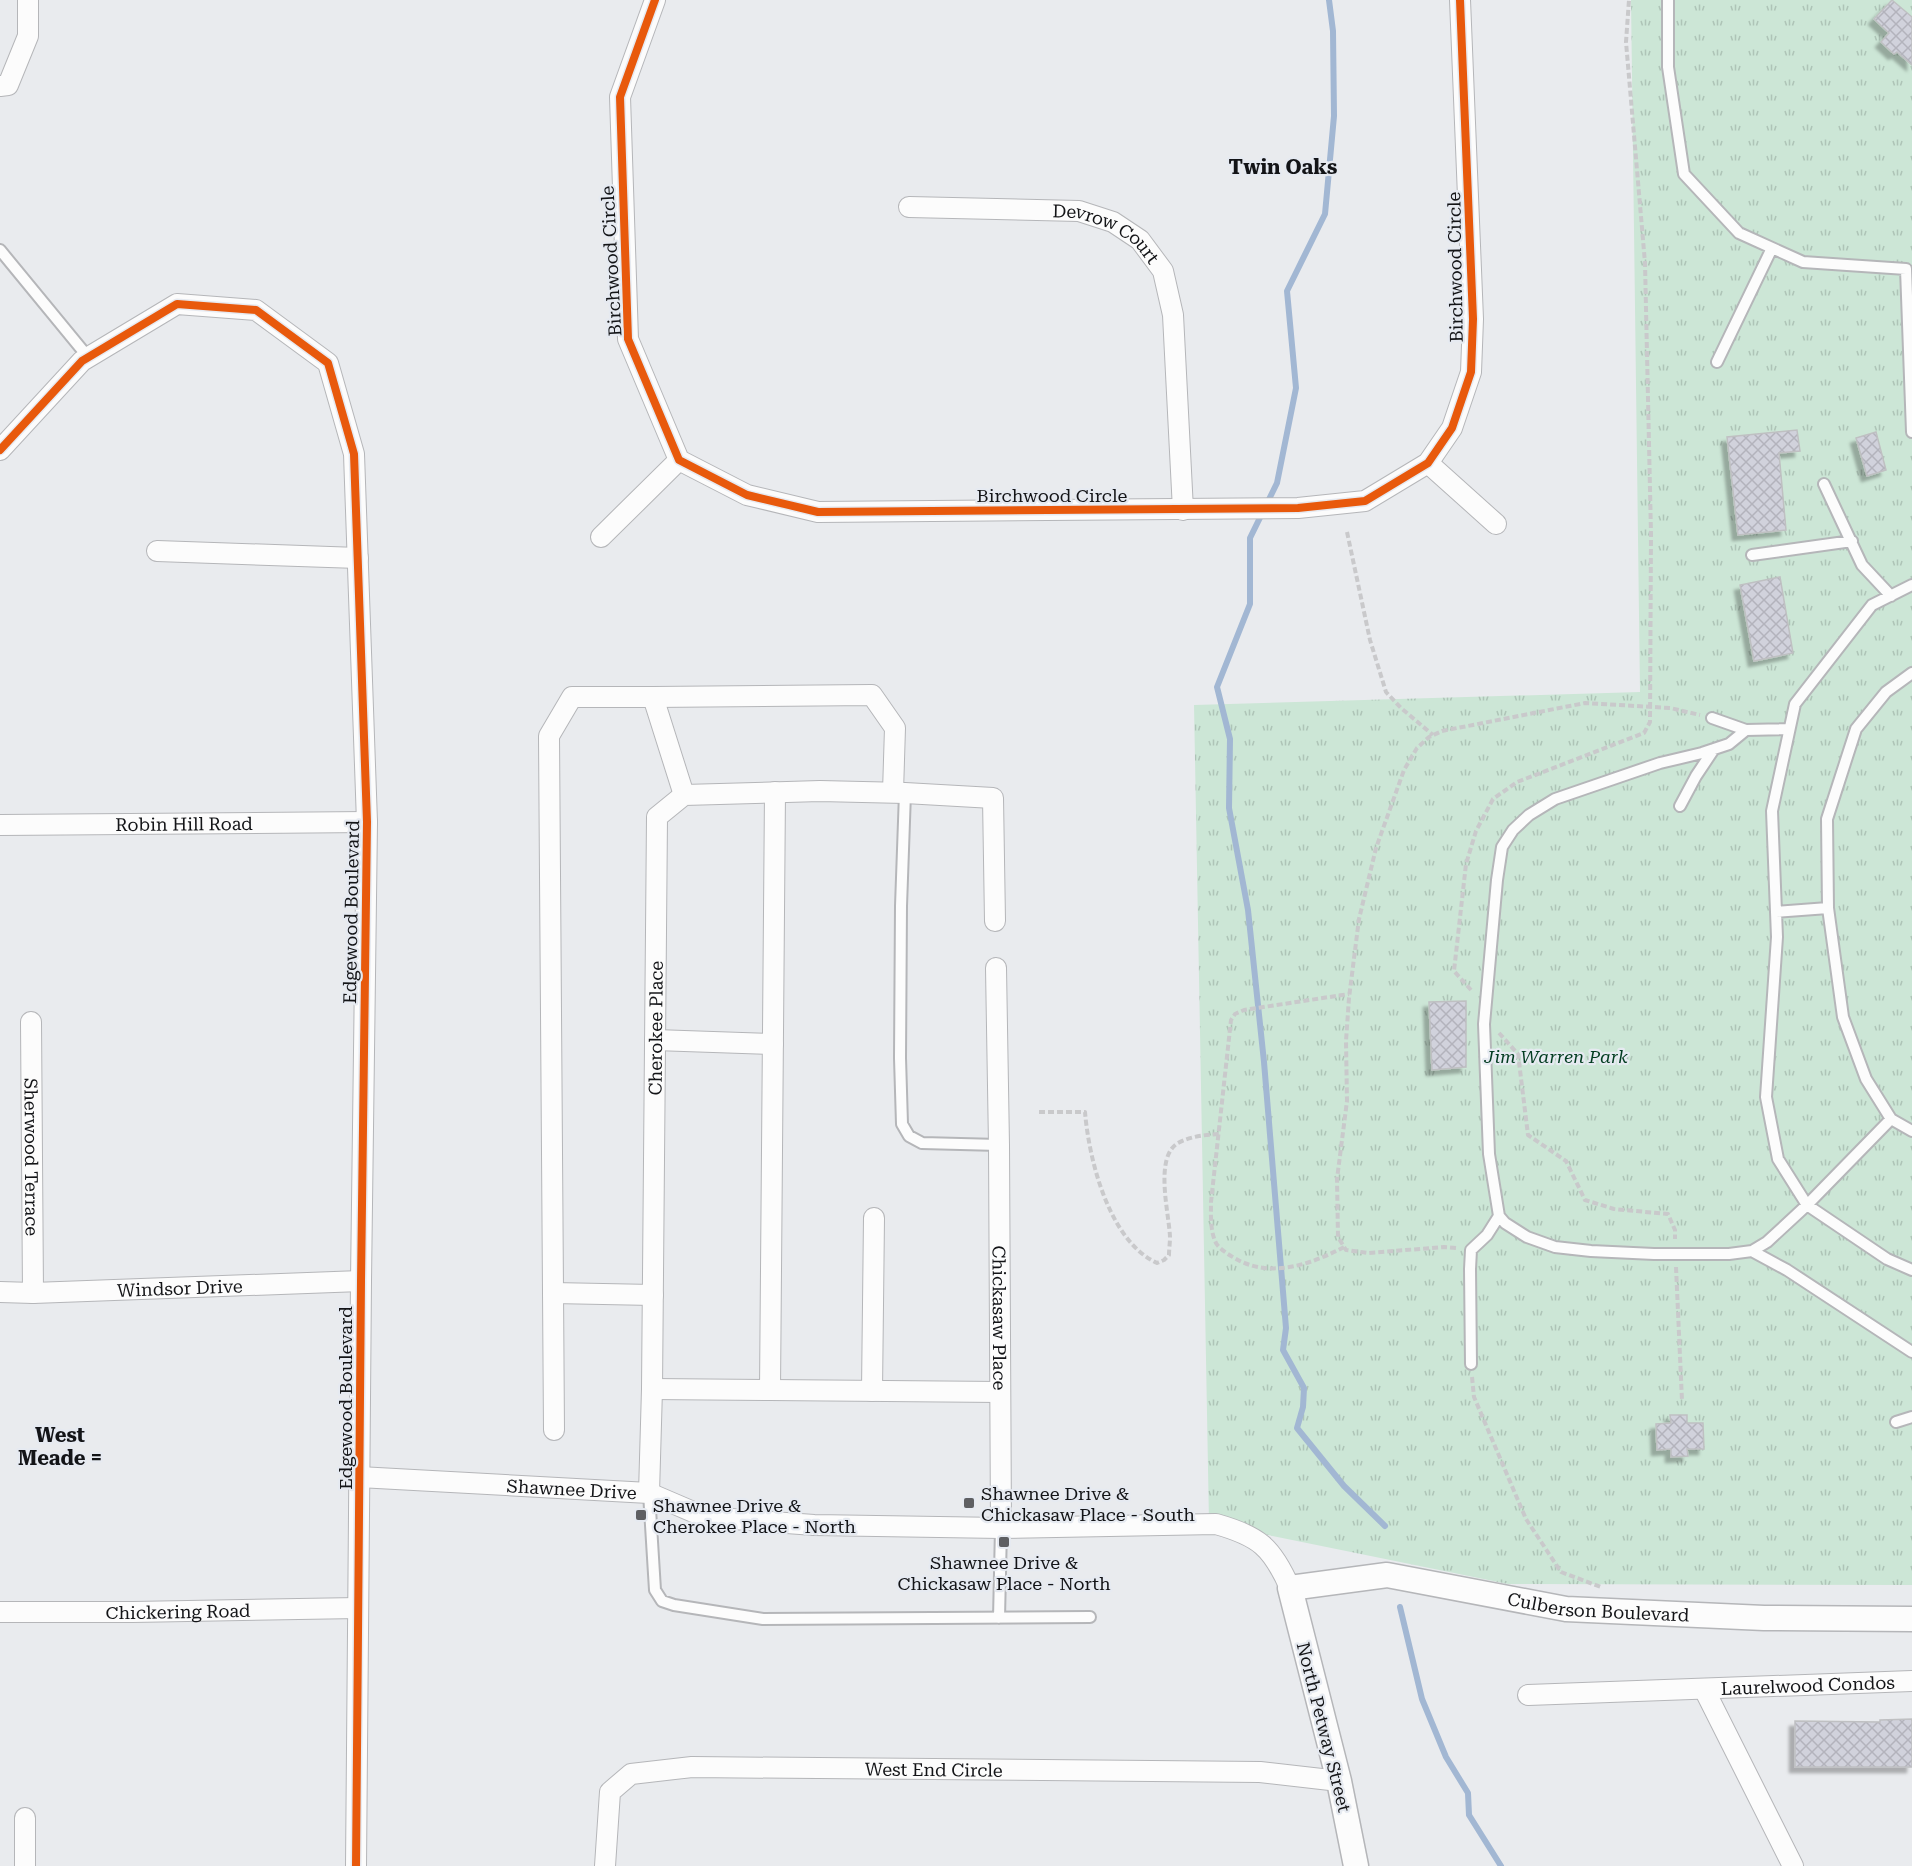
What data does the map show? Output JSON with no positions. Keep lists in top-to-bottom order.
{
  "streets": {
    "street": [
      "Devrow Court",
      "Birchwood Circle",
      "Robin Hill Road",
      "Edgewood Boulevard",
      "Cherokee Place",
      "Sherwood Terrace",
      "Windsor Drive",
      "Chickasaw Place",
      "Shawnee Drive",
      "Culberson Boulevard",
      "Chickering Road",
      "Laurelwood Condos",
      "North Petway Street",
      "West End Circle"
    ]
  },
  "crossings": [
    ["Devrow Court", "Birchwood Circle"],
    ["Robin Hill Road", "Edgewood Boulevard"],
    ["Edgewood Boulevard", "Windsor Drive"],
    ["Edgewood Boulevard", "Shawnee Drive"],
    ["Edgewood Boulevard", "Chickering Road"],
    ["Cherokee Place", "Shawnee Drive"],
    ["Sherwood Terrace", "Windsor Drive"],
    ["Chickasaw Place", "Shawnee Drive"],
    ["Shawnee Drive", "Culberson Boulevard"],
    ["Shawnee Drive", "North Petway Street"],
    ["Culberson Boulevard", "North Petway Street"],
    ["North Petway Street", "West End Circle"]
  ],
  "districts": ["Twin Oaks", "West Meade ="],
  "parks": ["Jim Warren Park"],
  "places": {
    "transit": ["Shawnee Drive & Chickasaw Place - South", "Shawnee Drive & Cherokee Place - North", "Shawnee Drive & Chickasaw Place - North"]
  }
}
